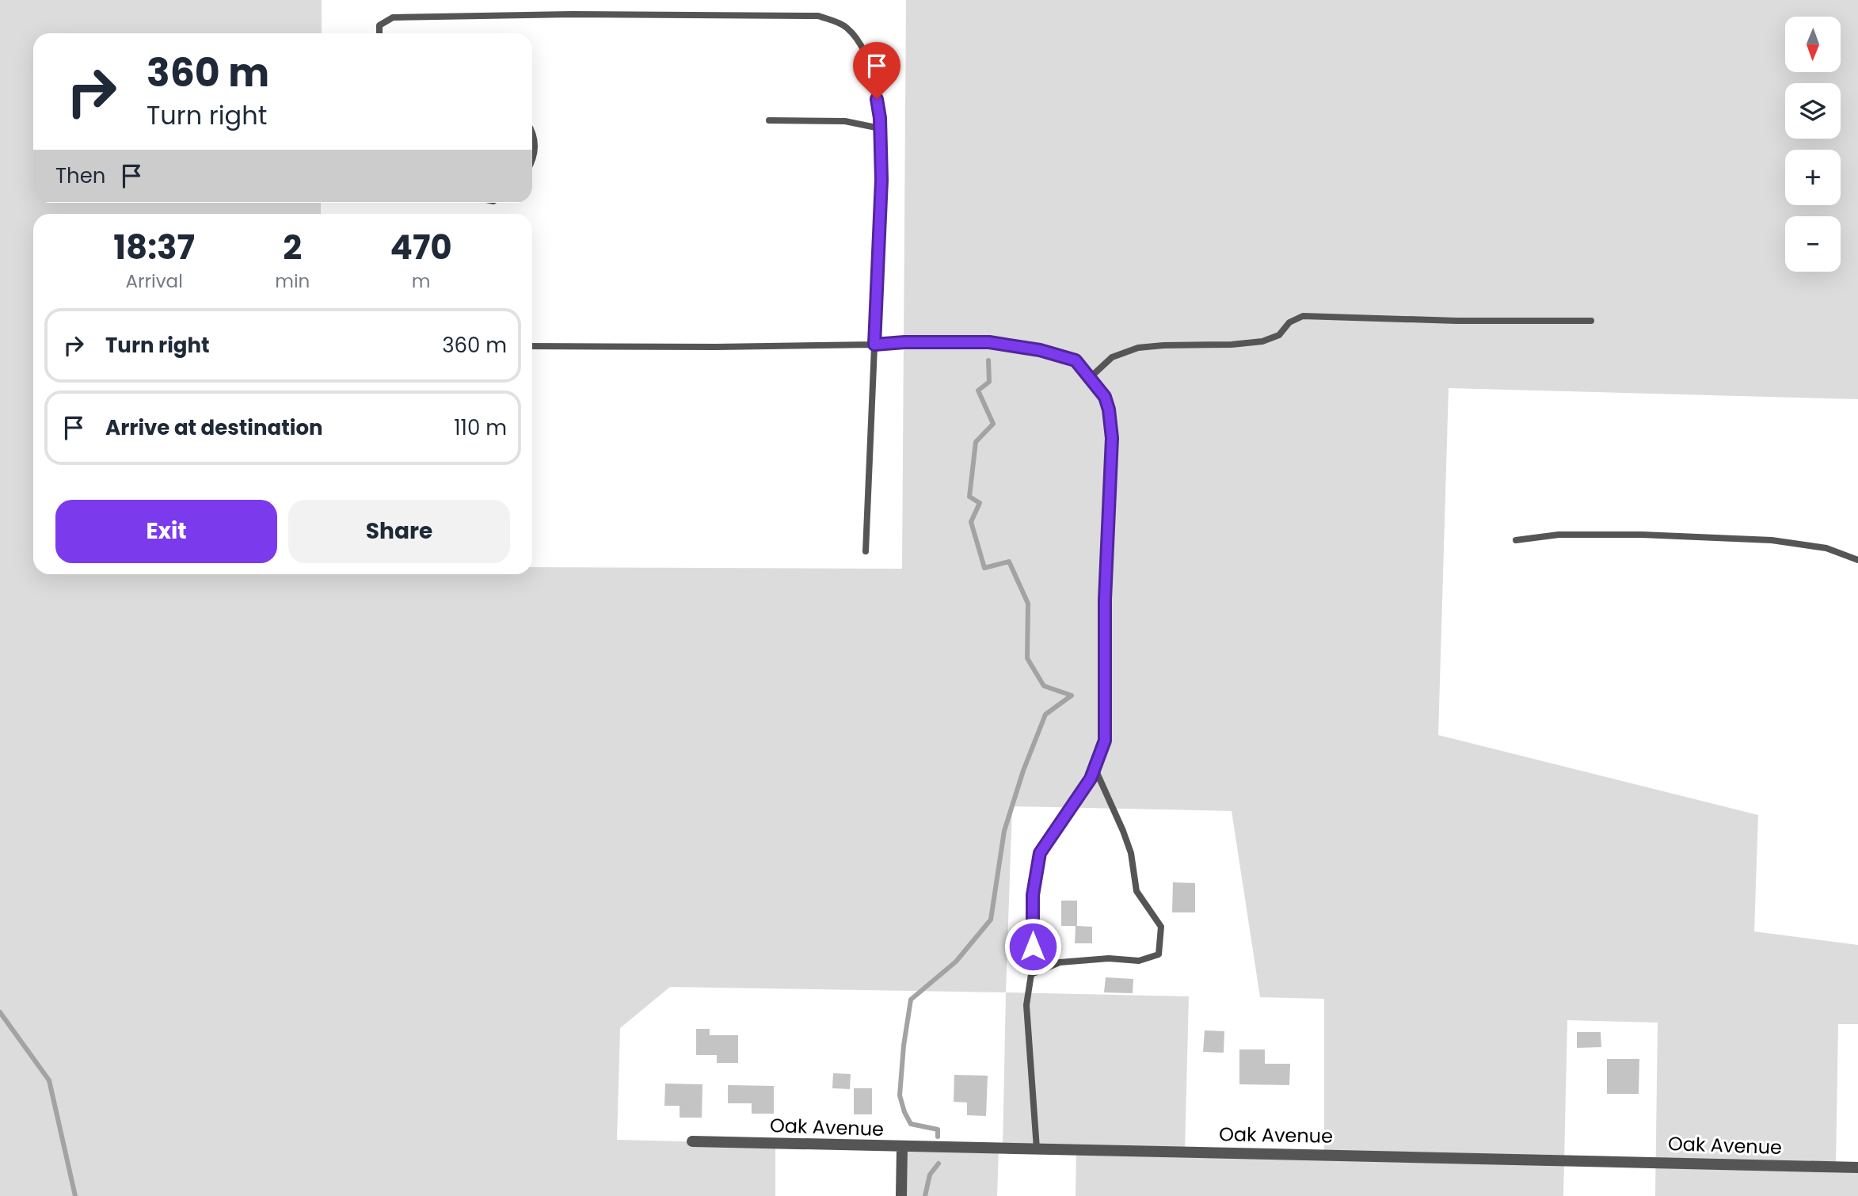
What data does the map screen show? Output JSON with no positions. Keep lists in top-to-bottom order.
{
  "streets": {
    "street": ["Oak Avenue"]
  },
  "north": "bottom",
  "page": {
    "map_buttons": ["+", "−"],
    "turn": ["360 m", "Turn right"],
    "then": "Then",
    "eta": [
      "18:37",
      "Arrival",
      "2",
      "min",
      "470",
      "m"
    ],
    "list": [
      {
        "name": "Turn right",
        "value": "360 m"
      },
      {
        "name": "Arrive at destination",
        "value": "110 m"
      }
    ],
    "buttons": ["Exit", "Share"]
  }
}
